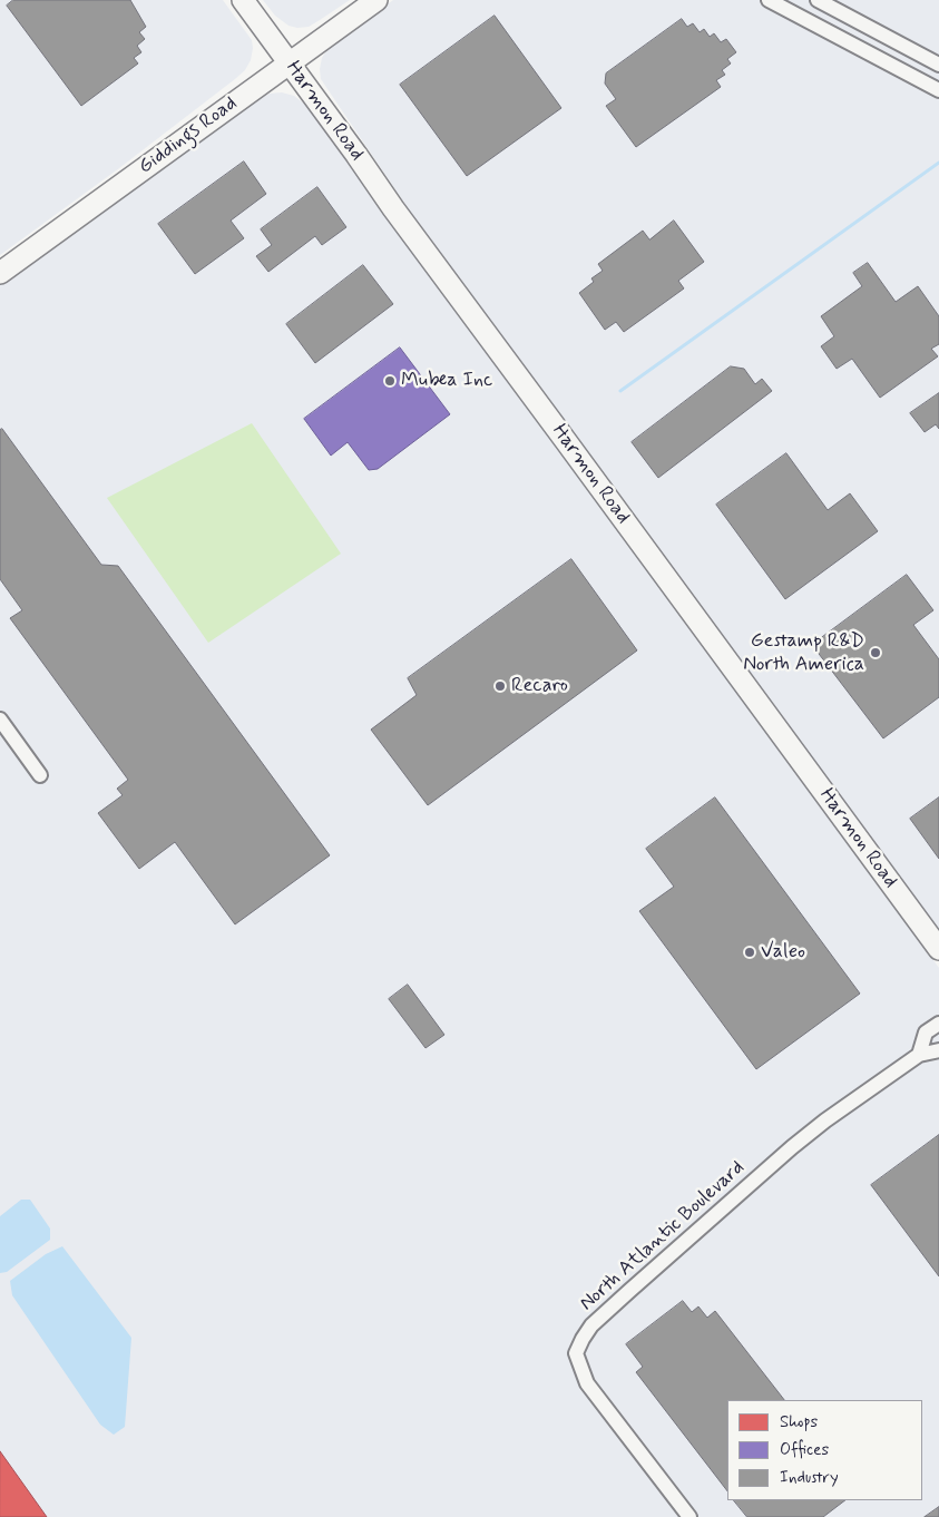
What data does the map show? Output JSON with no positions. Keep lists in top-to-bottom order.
{
  "streets": {
    "street": ["Harmon Road", "Giddings Road", "North Atlantic Boulevard"]
  },
  "crossings": [
    ["Harmon Road", "Giddings Road"]
  ],
  "places": [
    "Mubea Inc",
    "Gestamp R&D North America",
    "Recaro",
    "Valeo"
  ],
  "legend": ["Shops", "Offices", "Industry"]
}
